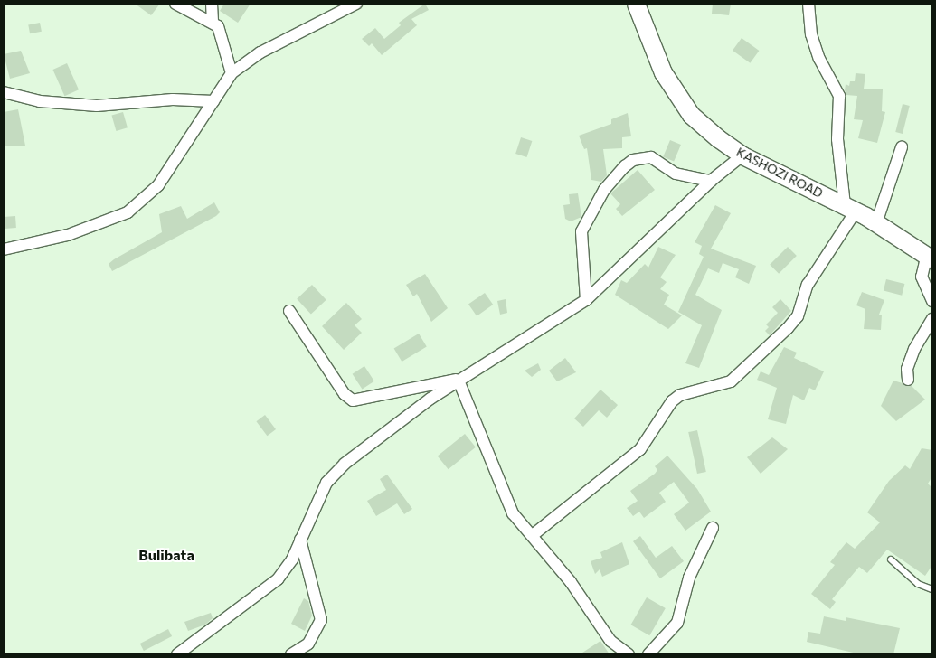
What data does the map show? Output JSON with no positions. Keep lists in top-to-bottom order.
{
  "streets": {
    "main road": ["KASHOZI ROAD"]
  },
  "districts": ["Bulibata"]
}
